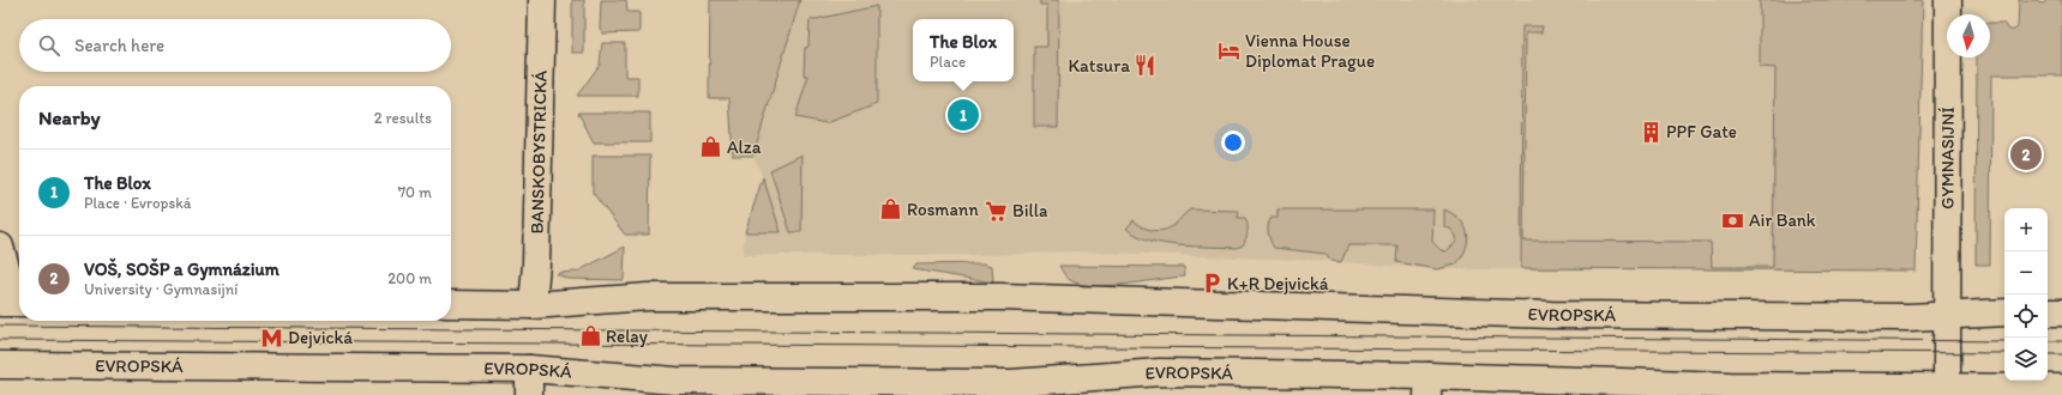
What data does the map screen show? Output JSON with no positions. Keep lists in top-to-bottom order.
{
  "streets": {
    "main road": ["BANSKOBYSTRICKÁ", "GYMNASIJNÍ", "EVROPSKÁ"]
  },
  "crossings": [
    ["BANSKOBYSTRICKÁ", "EVROPSKÁ"],
    ["GYMNASIJNÍ", "EVROPSKÁ"]
  ],
  "places": {
    "hotel": ["Vienna House Diplomat Prague"],
    "restaurant": ["Katsura"],
    "building": ["PPF Gate"],
    "shop": ["Alza", "Rosmann", "Relay"],
    "supermarket": ["Billa"],
    "bank": ["Air Bank"],
    "parking": ["K+R Dejvická"],
    "metro station": ["Dejvická"]
  },
  "north": "bottom",
  "page": {
    "popup": ["The Blox", "Place"],
    "search": "Search here",
    "heading": ["Nearby", "2 results"],
    "pins": ["1", "2"],
    "list": [
      {
        "mark": "1",
        "name": "The Blox",
        "note": "Place · Evropská",
        "value": "70 m"
      },
      {
        "mark": "2",
        "name": "VOŠ, SOŠP a Gymnázium",
        "note": "University · Gymnasijní",
        "value": "200 m"
      }
    ],
    "map_buttons": ["+", "−"]
  }
}
